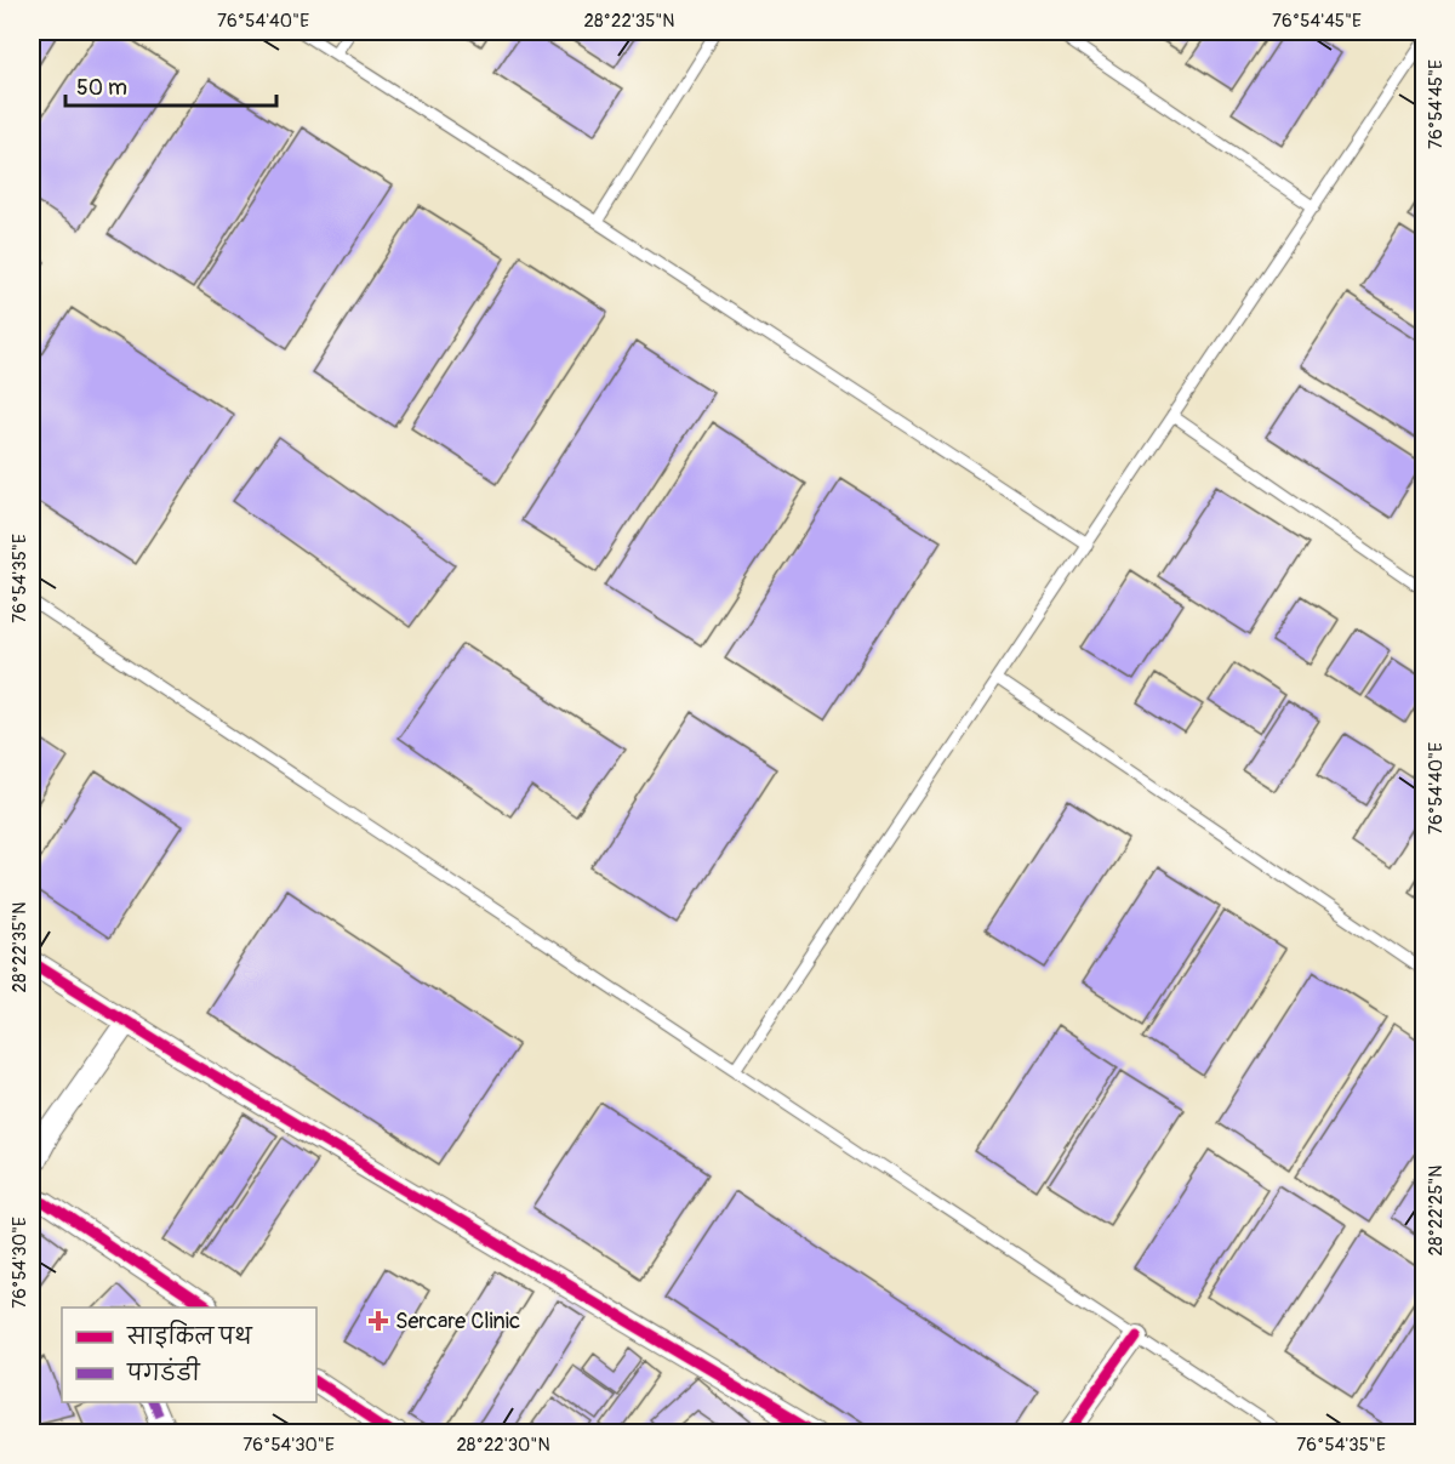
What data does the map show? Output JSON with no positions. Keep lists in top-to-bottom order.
{
  "places": {
    "health": ["Sercare Clinic"]
  },
  "legend": ["साइकिल पथ", "पगडंडी"],
  "scale_bar": "50 m",
  "coordinates": [
    "76°54'40\"E",
    "28°22'35\"N",
    "76°54'45\"E",
    "76°54'35\"E",
    "28°22'25\"N",
    "76°54'30\"E",
    "28°22'30\"N"
  ]
}
